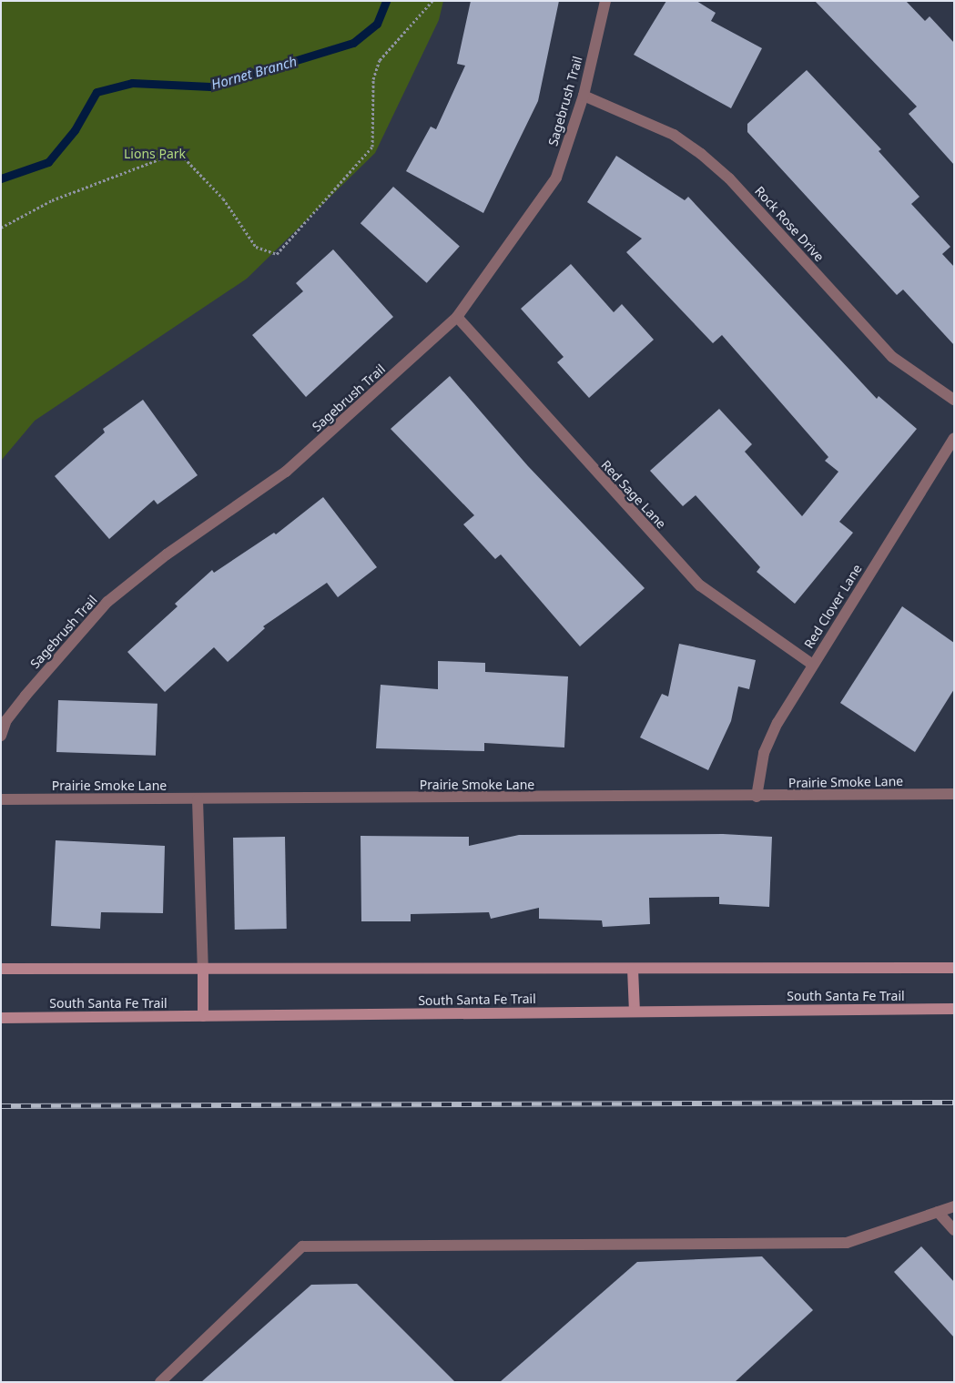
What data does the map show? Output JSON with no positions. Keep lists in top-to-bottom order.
{
  "streets": {
    "main road": ["South Santa Fe Trail"],
    "street": [
      "Sagebrush Trail",
      "Rock Rose Drive",
      "Red Sage Lane",
      "Red Clover Lane",
      "Prairie Smoke Lane"
    ]
  },
  "crossings": [
    ["Sagebrush Trail", "Rock Rose Drive"],
    ["Sagebrush Trail", "Red Sage Lane"],
    ["Red Sage Lane", "Red Clover Lane"],
    ["Red Clover Lane", "Prairie Smoke Lane"]
  ],
  "water": ["Hornet Branch"],
  "parks": ["Lions Park"]
}
